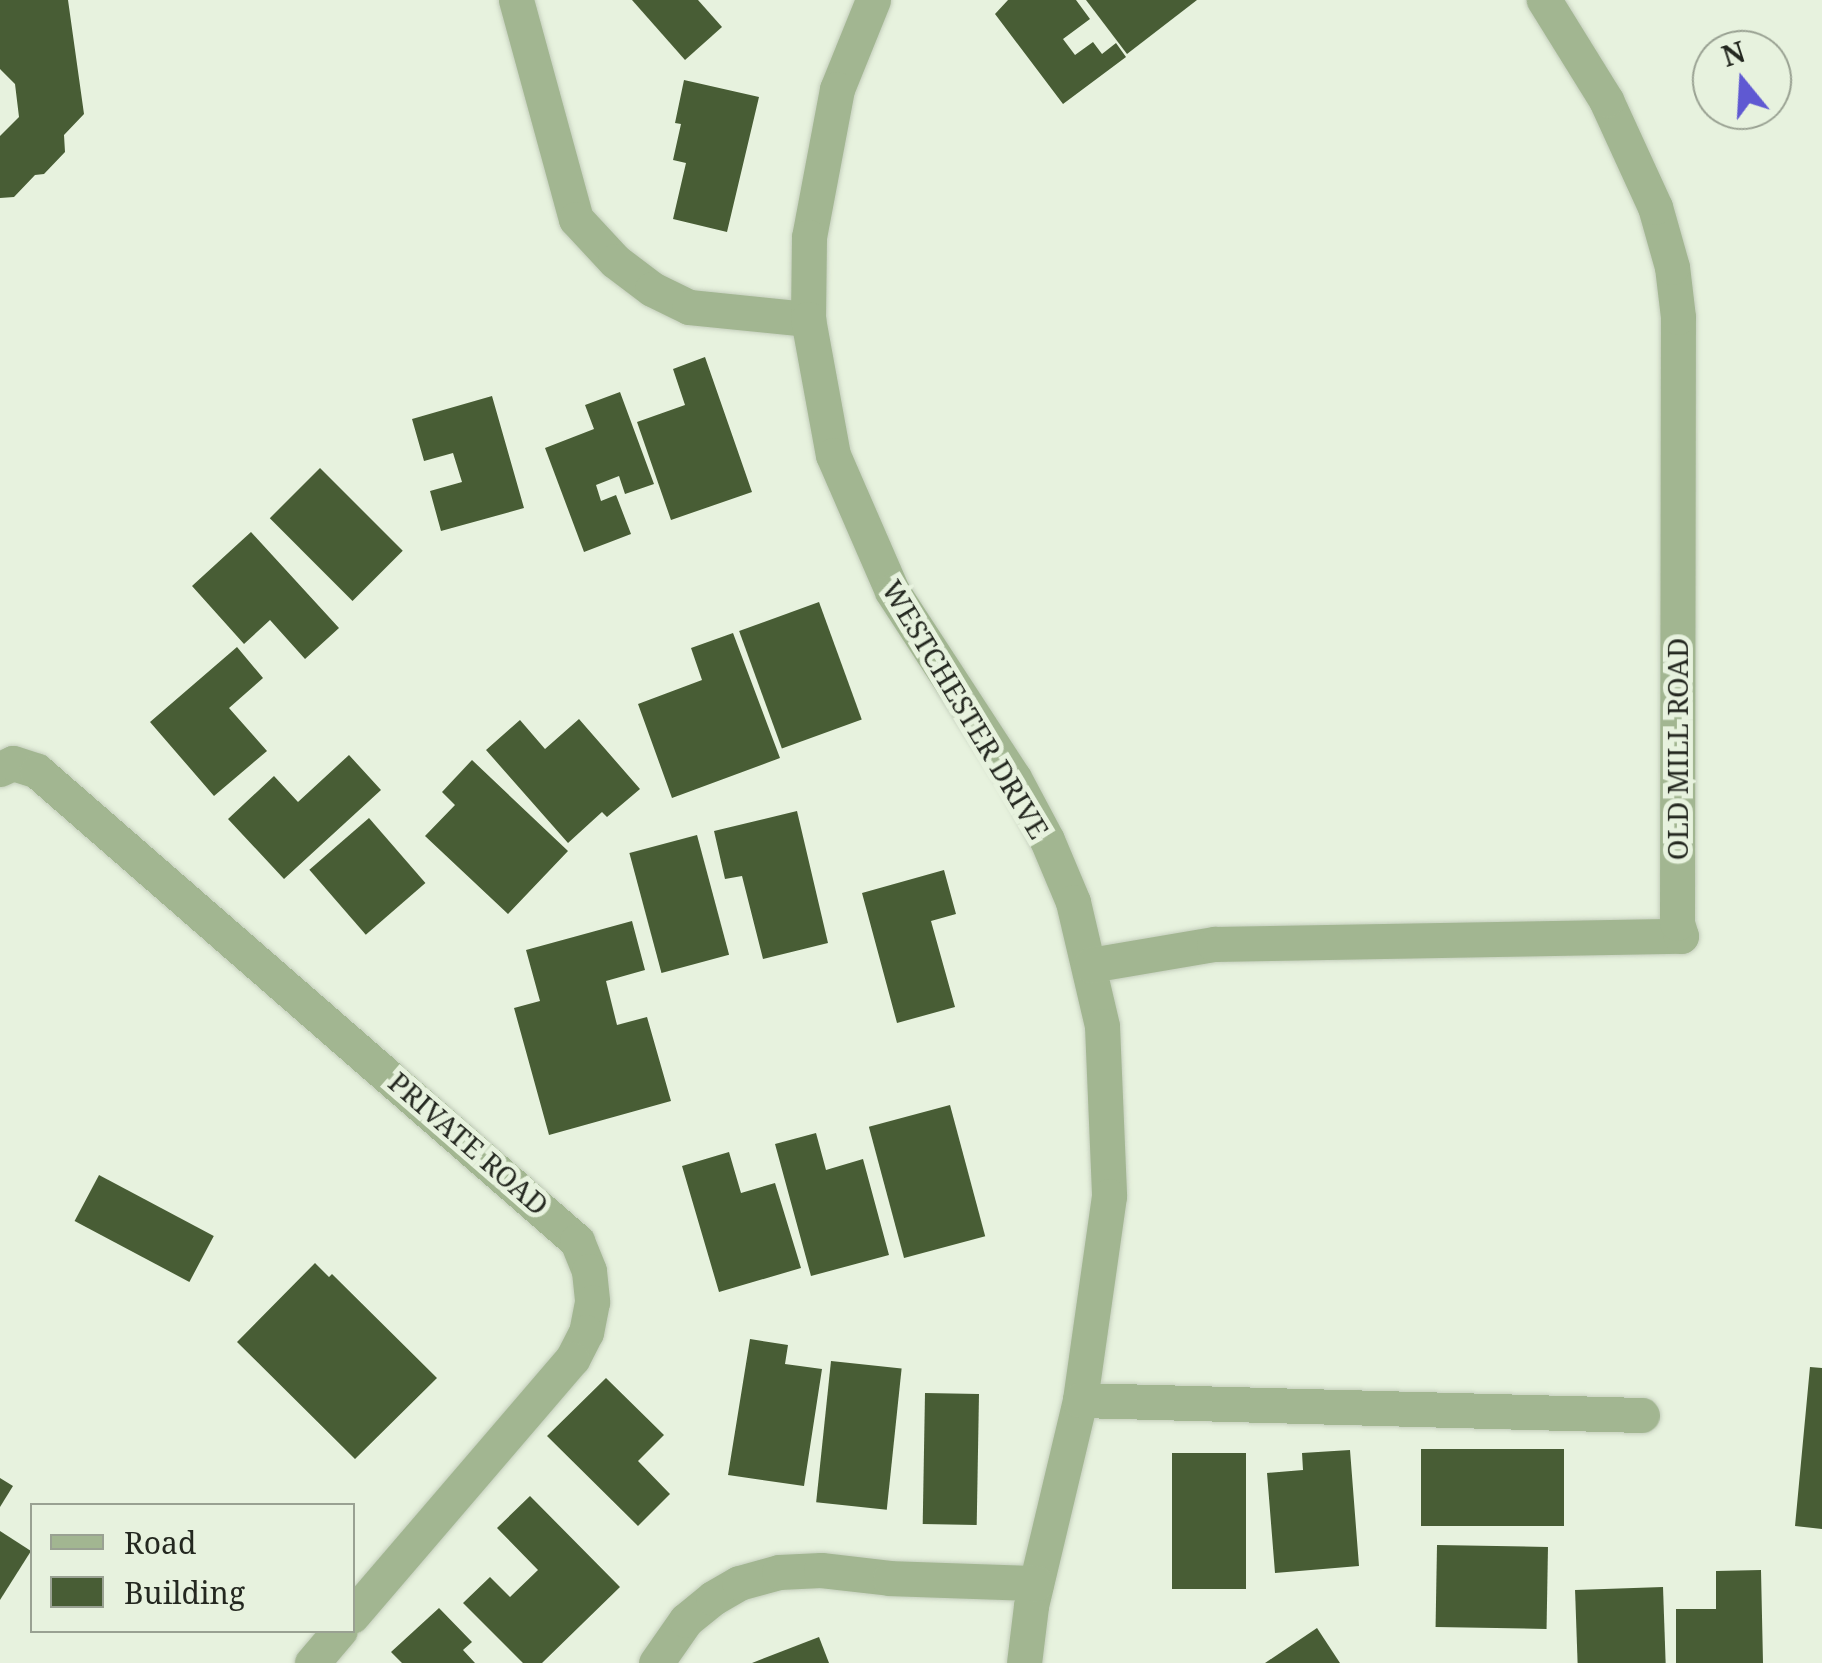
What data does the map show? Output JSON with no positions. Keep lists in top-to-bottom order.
{
  "streets": {
    "street": ["WESTCHESTER DRIVE", "OLD MILL ROAD", "PRIVATE ROAD"]
  },
  "crossings": [
    ["WESTCHESTER DRIVE", "OLD MILL ROAD"]
  ],
  "legend": ["Road", "Building"],
  "north": "top"
}
